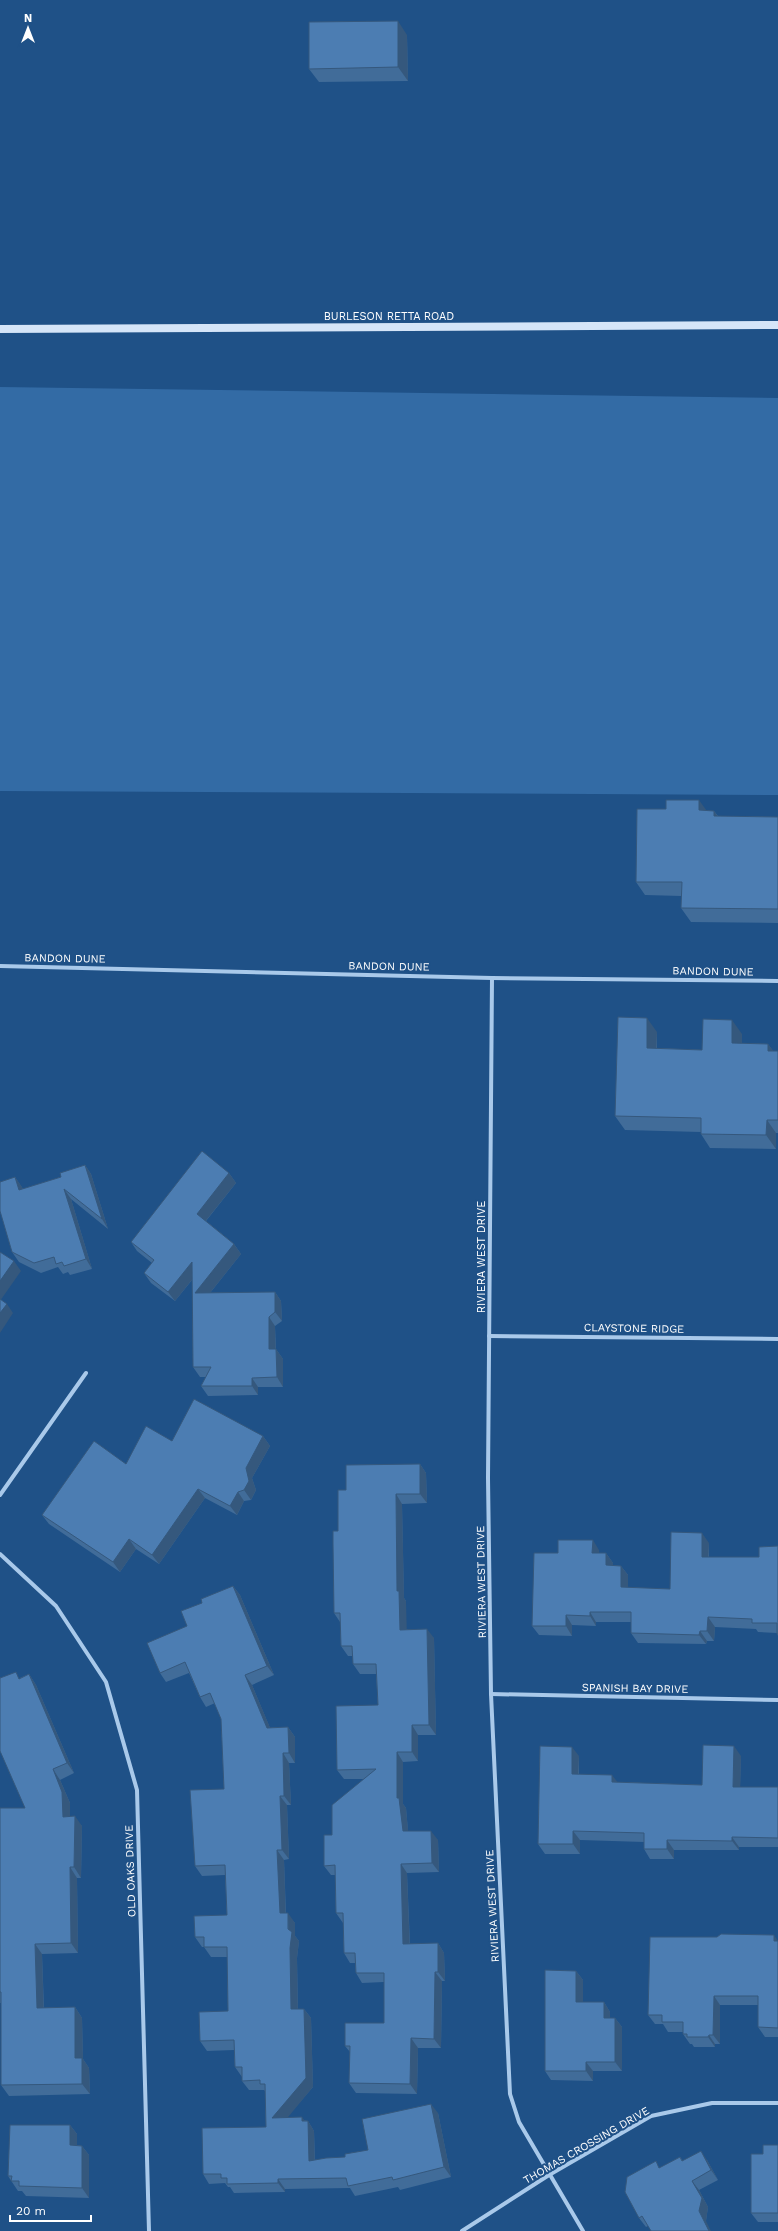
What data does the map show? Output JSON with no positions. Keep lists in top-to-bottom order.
{
  "streets": {
    "street": [
      "BURLESON RETTA ROAD",
      "BANDON DUNE",
      "RIVIERA WEST DRIVE",
      "CLAYSTONE RIDGE",
      "SPANISH BAY DRIVE",
      "OLD OAKS DRIVE",
      "THOMAS CROSSING DRIVE"
    ]
  },
  "crossings": [
    ["BANDON DUNE", "RIVIERA WEST DRIVE"],
    ["RIVIERA WEST DRIVE", "CLAYSTONE RIDGE"],
    ["RIVIERA WEST DRIVE", "SPANISH BAY DRIVE"],
    ["RIVIERA WEST DRIVE", "THOMAS CROSSING DRIVE"]
  ],
  "scale_bar": "20 m",
  "north": "top"
}
